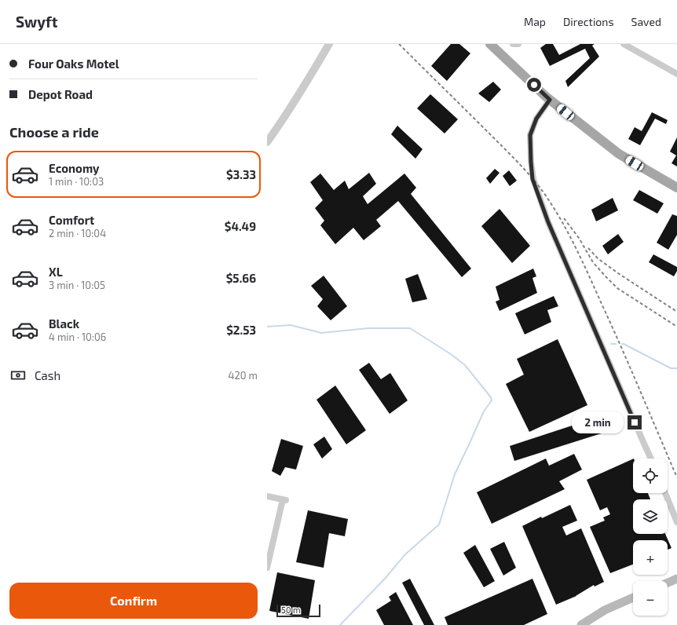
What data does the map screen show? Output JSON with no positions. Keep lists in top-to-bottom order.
{
  "scale_bar": "50 m",
  "page": {
    "header": "Swyft",
    "nav": ["Map", "Directions", "Saved"],
    "banner": ["Four Oaks Motel", "Depot Road"],
    "heading": "Choose a ride",
    "list": [
      {
        "name": "Economy",
        "note": "1 min · 10:03",
        "value": "$3.33"
      },
      {
        "name": "Comfort",
        "note": "2 min · 10:04",
        "value": "$4.49"
      },
      {
        "name": "XL",
        "note": "3 min · 10:05",
        "value": "$5.66"
      },
      {
        "name": "Black",
        "note": "4 min · 10:06",
        "value": "$2.53"
      }
    ],
    "pay": ["Cash", "420 m"],
    "bubble": "2 min",
    "map_buttons": ["+", "−"],
    "buttons": "Confirm",
    "scale": "50 m"
  }
}
